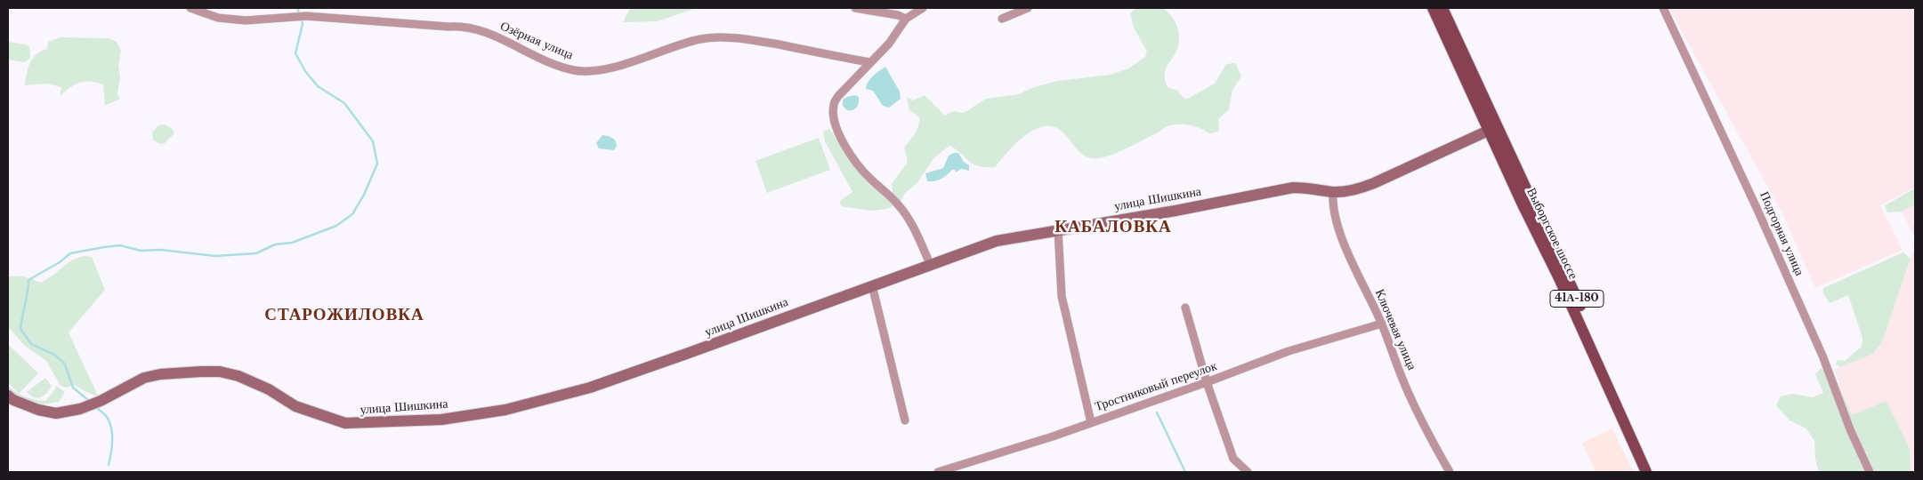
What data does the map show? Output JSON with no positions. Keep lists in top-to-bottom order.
{
  "streets": {
    "main road": ["Выборгское шоссе", "41А-180"],
    "street": [
      "Озёрная улица",
      "улица Шишкина",
      "Подгорная улица",
      "Ключевая улица",
      "Тростниковый переулок"
    ]
  },
  "crossings": [
    ["улица Шишкина", "Выборгское шоссе"],
    ["улица Шишкина", "Ключевая улица"],
    ["Ключевая улица", "Тростниковый переулок"]
  ],
  "districts": ["КАБАЛОВКА", "СТАРОЖИЛОВКА"]
}
